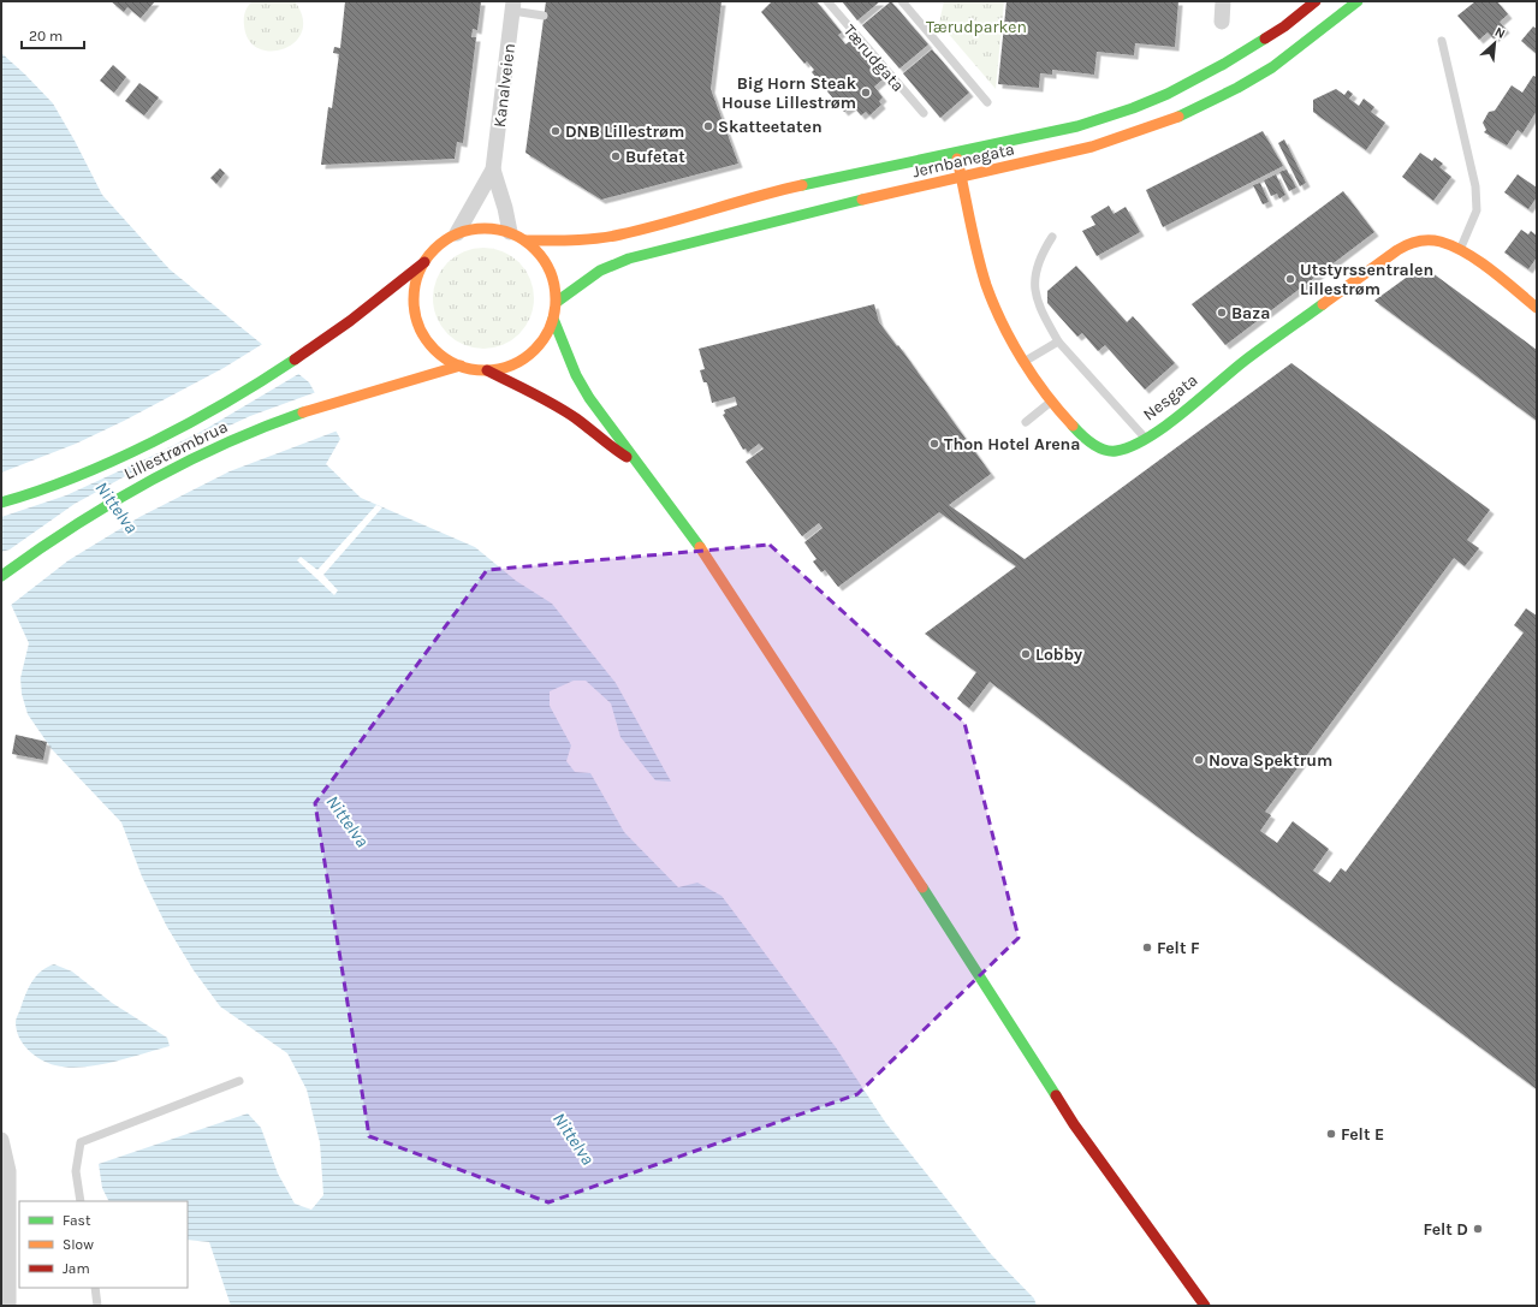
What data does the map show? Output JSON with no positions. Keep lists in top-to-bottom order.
{
  "streets": {
    "main road": ["Jernbanegata", "Nesgata", "Lillestrømbrua"],
    "street": ["Kanalveien"],
    "lane": ["Tærudgata"]
  },
  "crossings": [
    ["Kanalveien", "Jernbanegata"],
    ["Kanalveien", "Lillestrømbrua"],
    ["Jernbanegata", "Nesgata"],
    ["Jernbanegata", "Lillestrømbrua"]
  ],
  "water": ["Nittelva"],
  "parks": ["Tærudparken"],
  "places": [
    "Big Horn Steak House Lillestrøm",
    "Skatteetaten",
    "DNB Lillestrøm",
    "Bufetat",
    "Utstyrssentralen Lillestrøm",
    "Baza",
    "Thon Hotel Arena",
    "Lobby",
    "Nova Spektrum",
    "Felt F",
    "Felt E",
    "Felt D"
  ],
  "legend": ["Fast", "Slow", "Jam"],
  "scale_bar": "20 m",
  "north": "top right"
}
